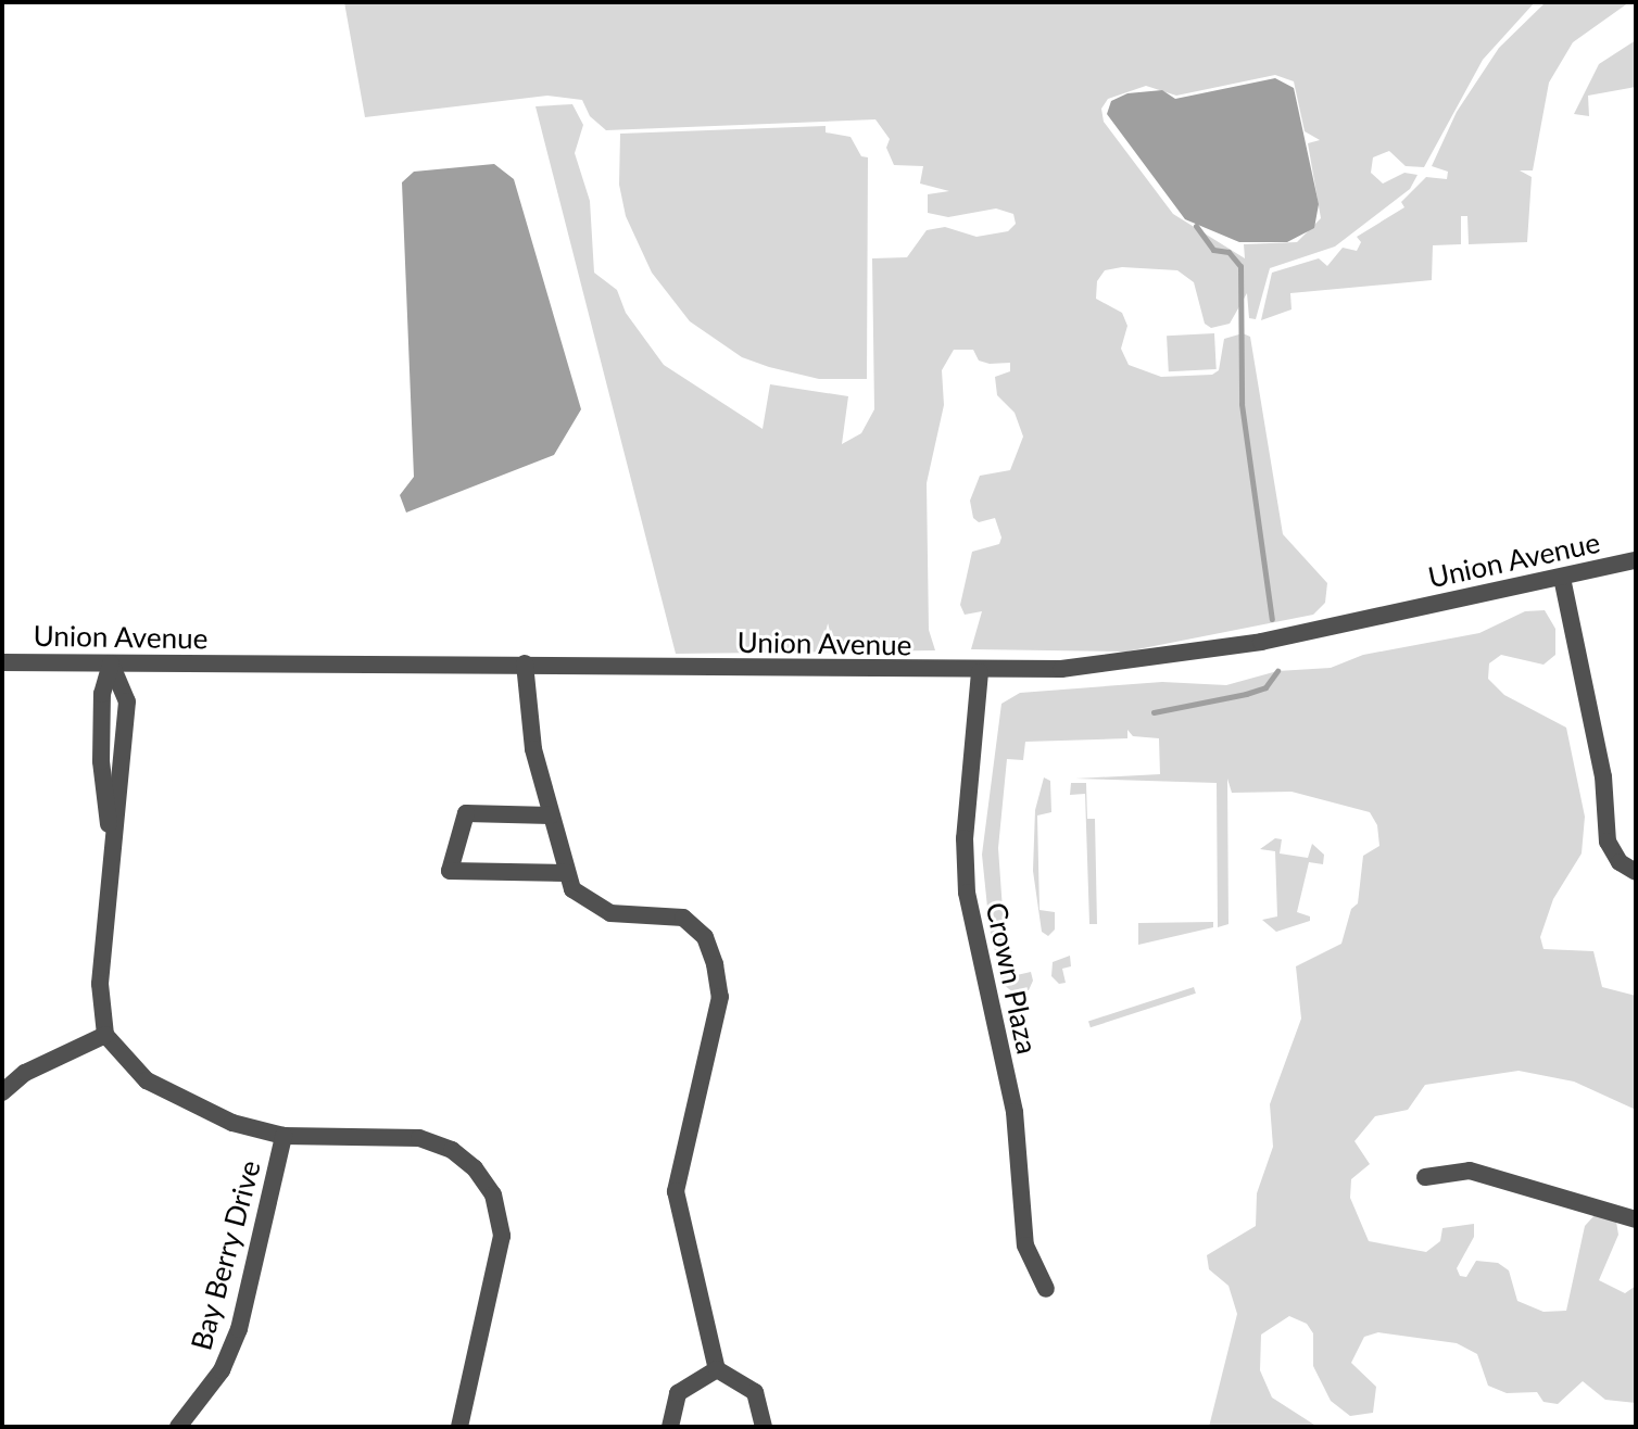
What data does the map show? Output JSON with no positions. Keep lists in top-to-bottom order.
{
  "streets": {
    "street": ["Union Avenue", "Crown Plaza", "Bay Berry Drive"]
  },
  "crossings": [
    ["Union Avenue", "Crown Plaza"]
  ]
}
